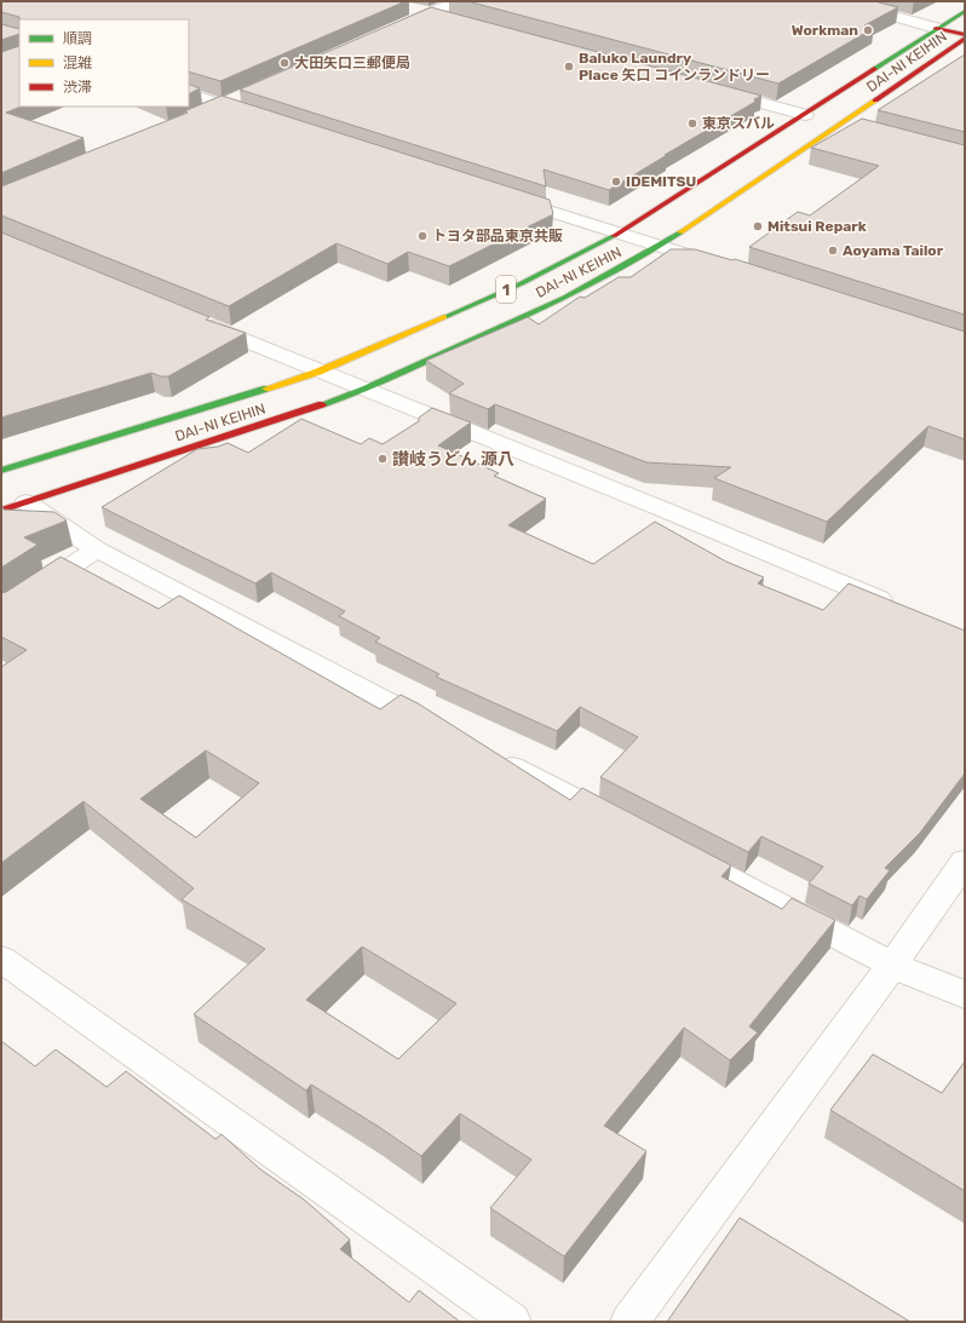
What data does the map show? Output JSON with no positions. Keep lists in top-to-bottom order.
{
  "streets": {
    "main road": ["DAI-NI KEIHIN", "1"]
  },
  "places": [
    "Workman",
    "大田矢口三郵便局",
    "Baluko Laundry Place 矢口 コインランドリー",
    "東京スバル",
    "IDEMITSU",
    "Mitsui Repark",
    "トヨタ部品東京共販",
    "Aoyama Tailor",
    "讃岐うどん 源八"
  ],
  "legend": ["順調", "混雑", "渋滞"]
}
